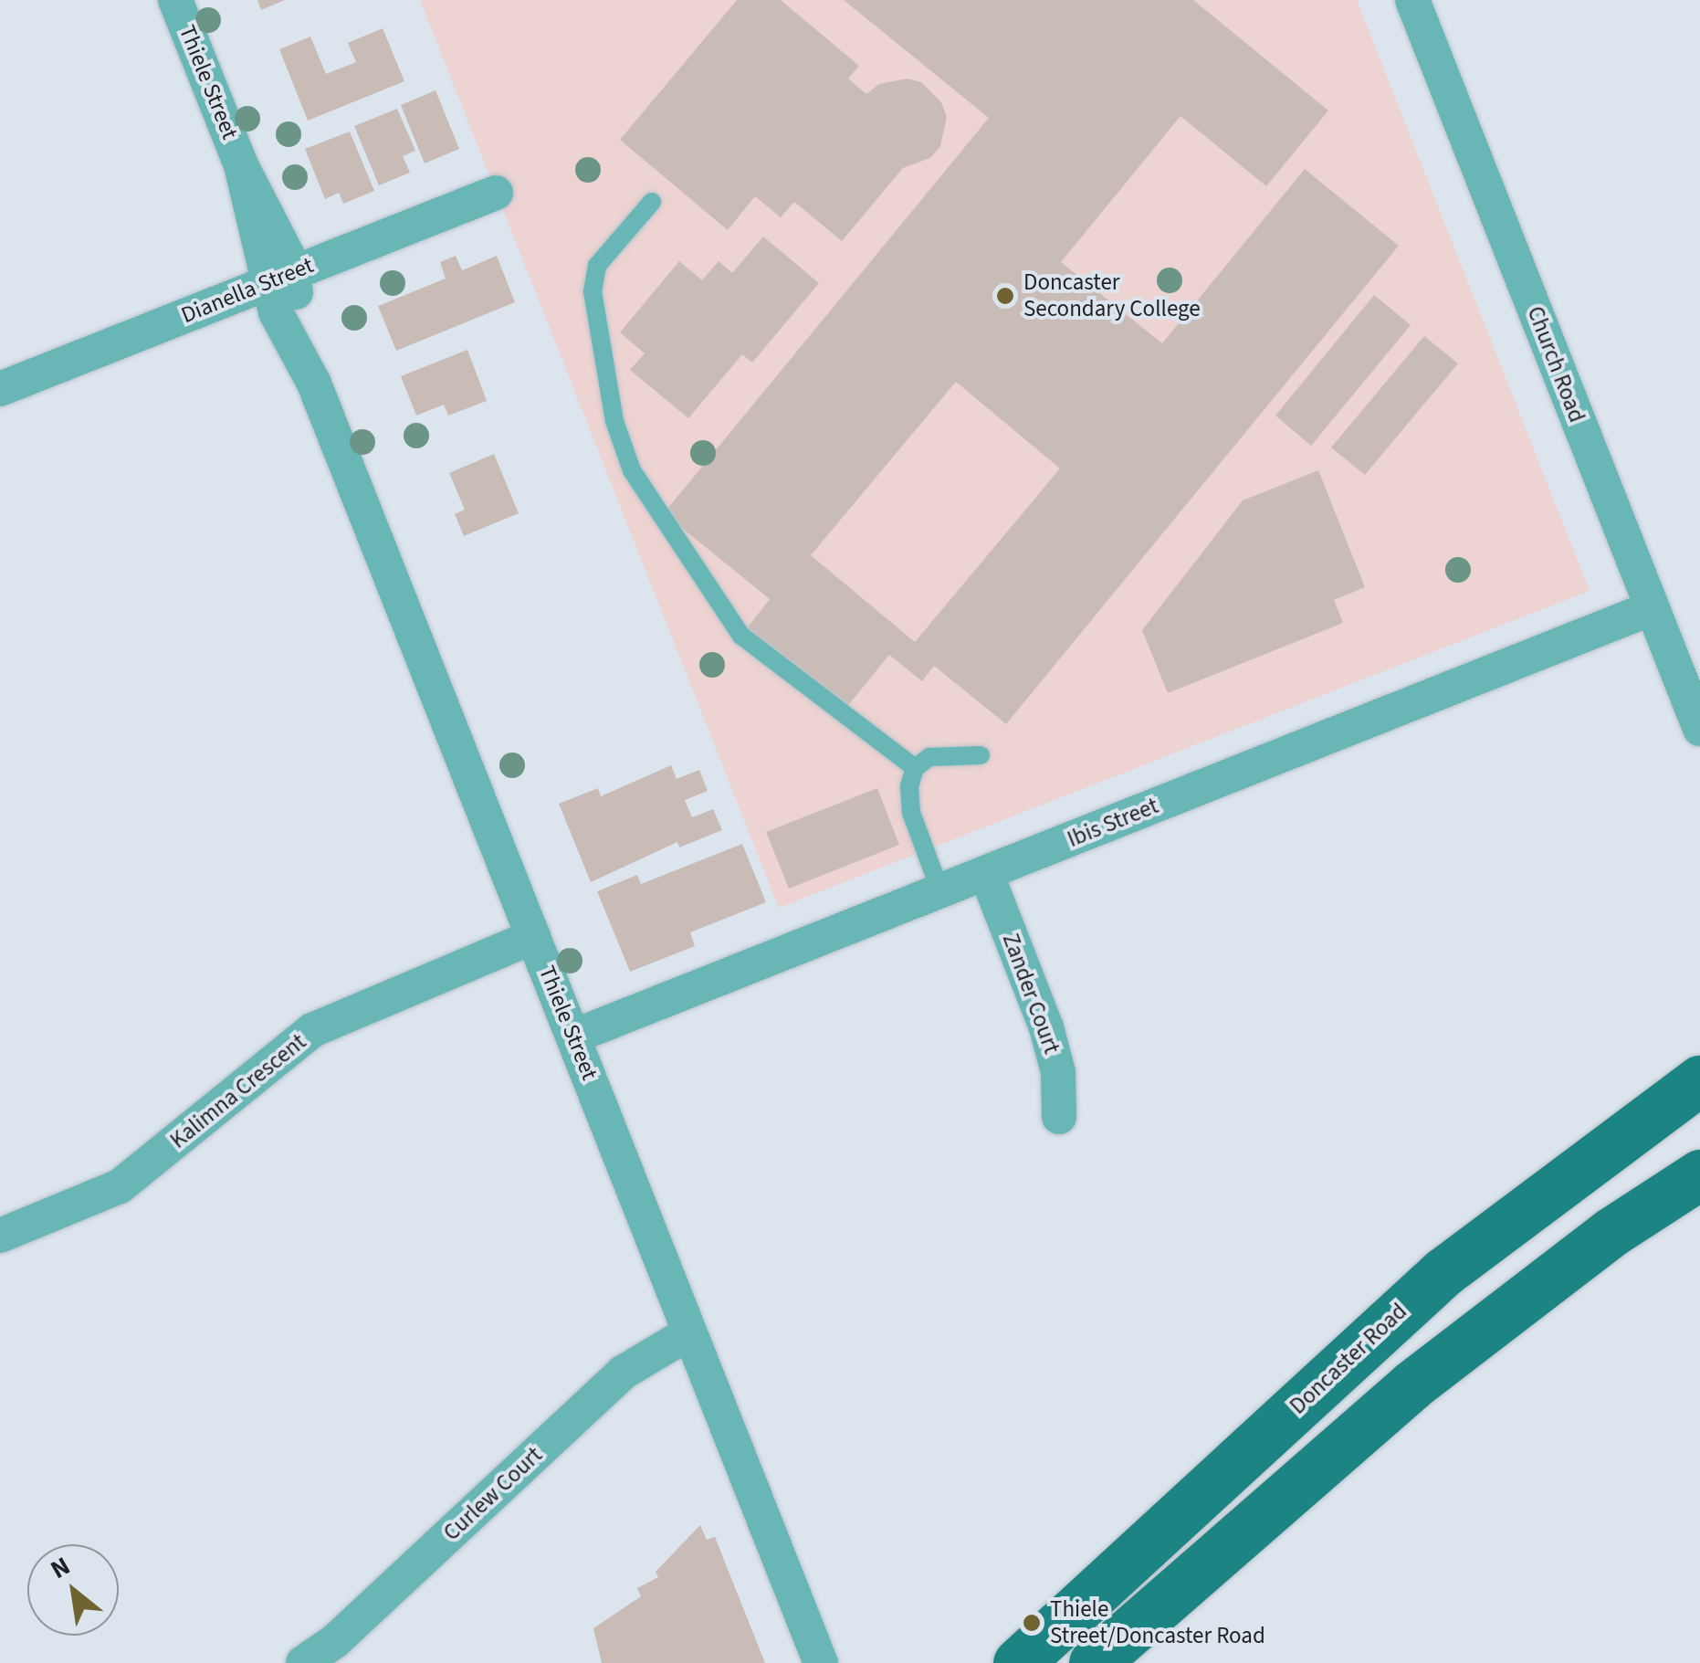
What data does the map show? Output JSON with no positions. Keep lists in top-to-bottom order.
{
  "streets": {
    "main road": ["Doncaster Road"],
    "street": [
      "Thiele Street",
      "Dianella Street",
      "Church Road",
      "Ibis Street",
      "Zander Court",
      "Kalimna Crescent",
      "Curlew Court"
    ]
  },
  "crossings": [
    ["Thiele Street", "Dianella Street"],
    ["Thiele Street", "Ibis Street"],
    ["Thiele Street", "Kalimna Crescent"],
    ["Thiele Street", "Curlew Court"],
    ["Church Road", "Ibis Street"],
    ["Ibis Street", "Zander Court"]
  ],
  "places": ["Doncaster Secondary College", "Thiele Street/Doncaster Road"],
  "north": "top left"
}
